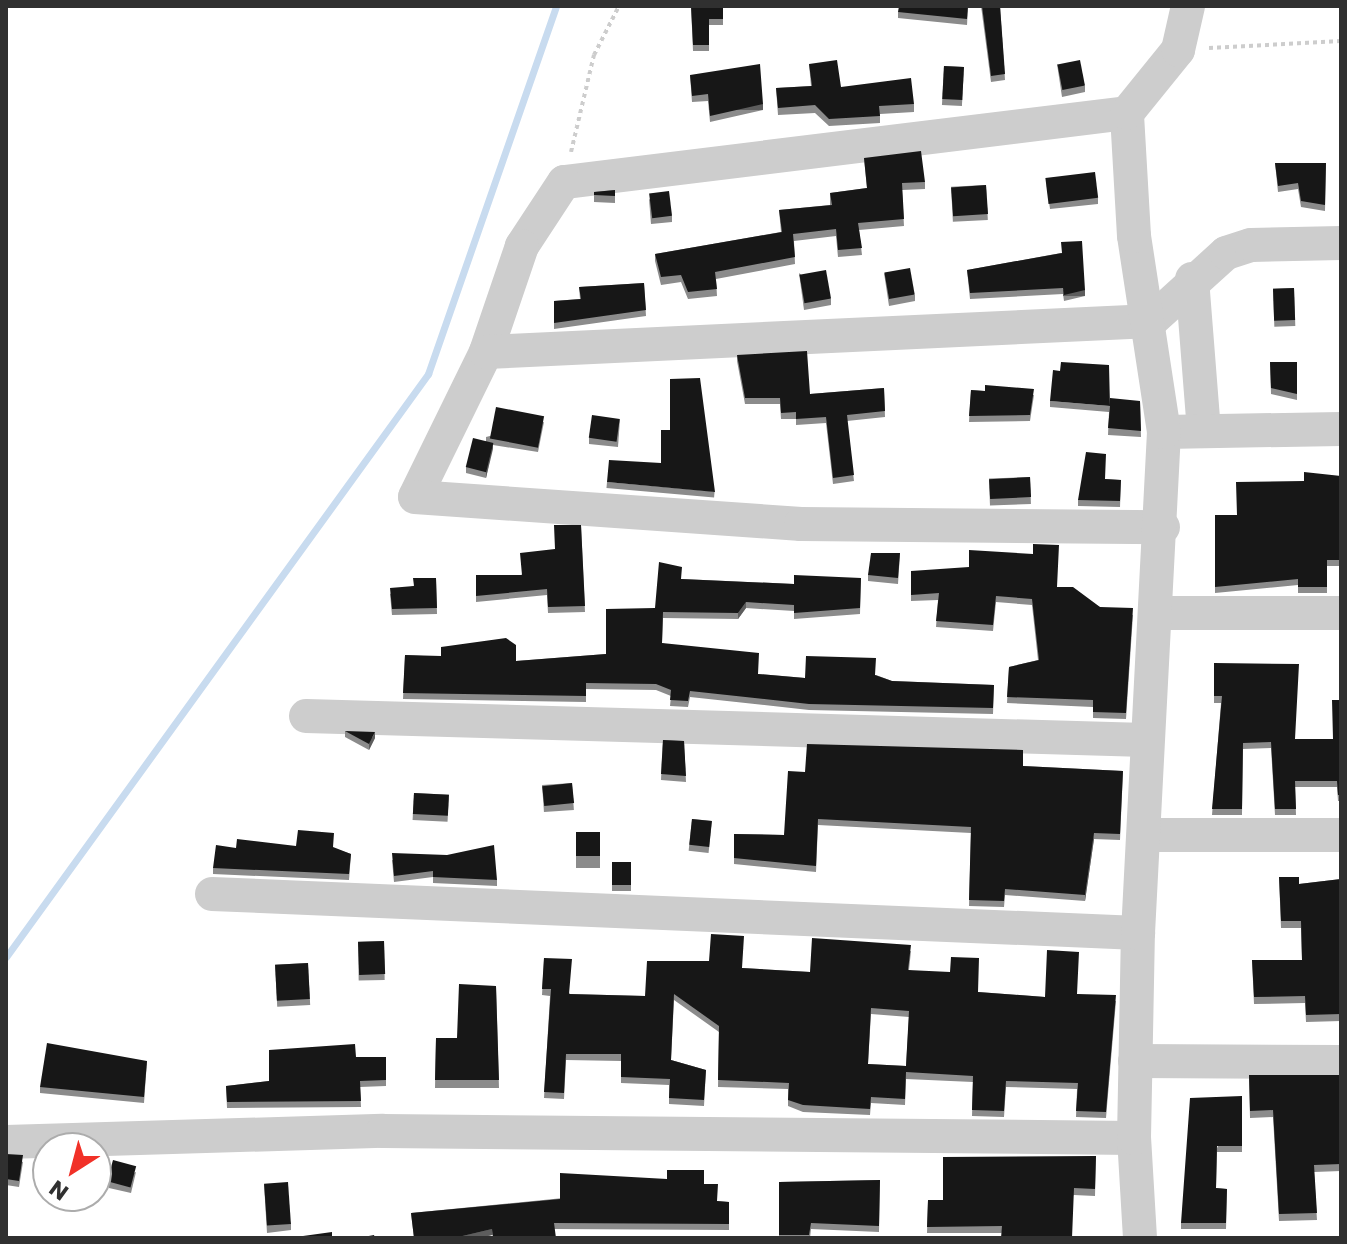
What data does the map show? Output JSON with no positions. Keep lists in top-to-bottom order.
{
  "north": "bottom left"
}
